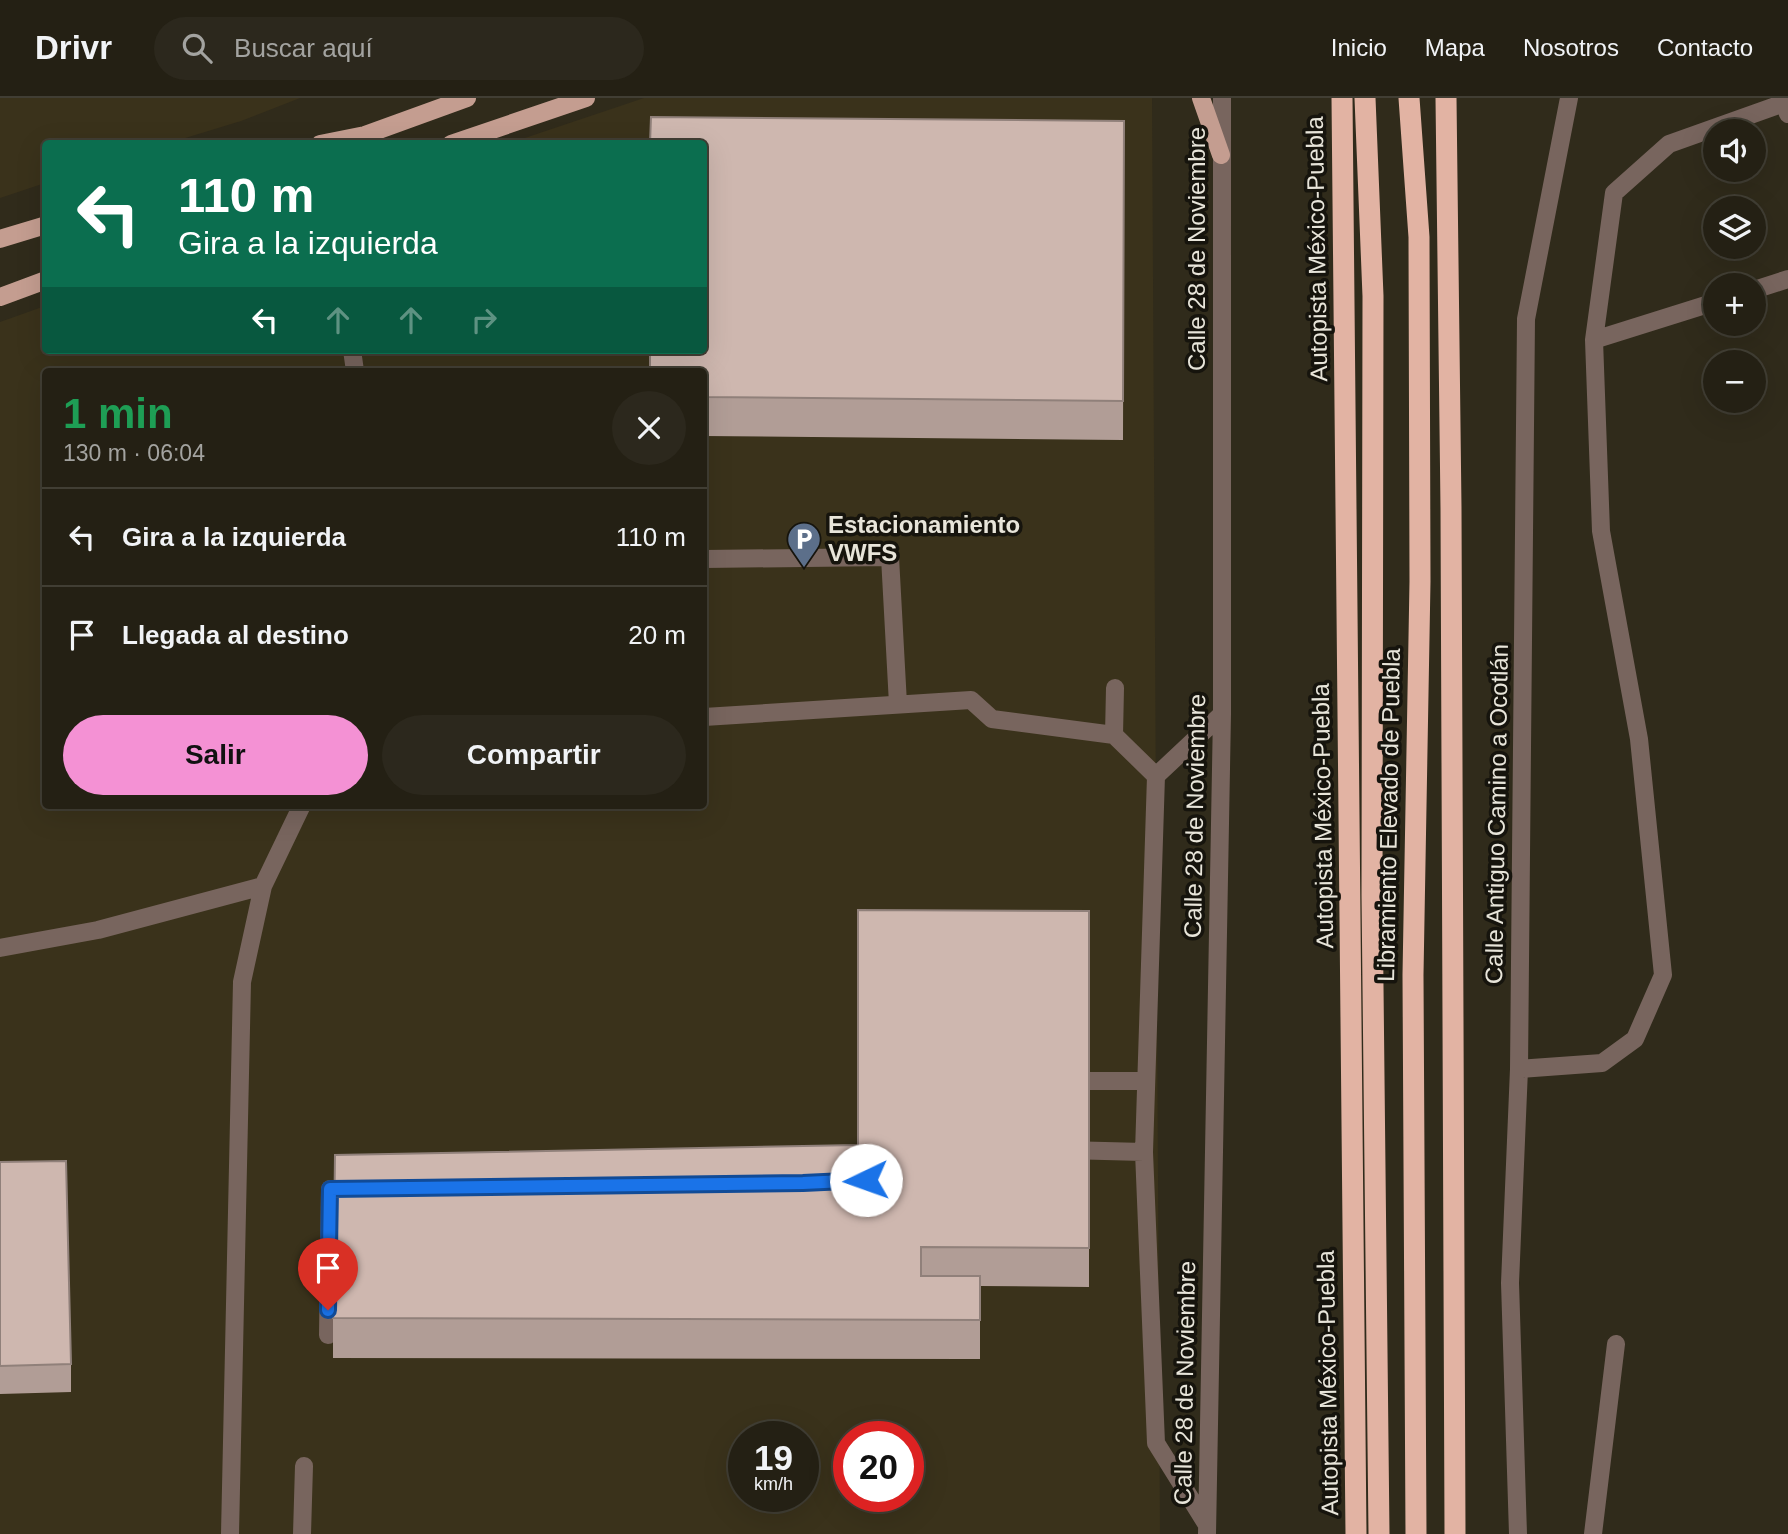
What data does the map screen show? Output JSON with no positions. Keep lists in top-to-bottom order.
{
  "streets": {
    "highway": ["Autopista México-Puebla", "Libramiento Elevado de Puebla"],
    "street": ["Calle 28 de Noviembre", "Calle Antiguo Camino a Ocotlán"]
  },
  "places": {
    "parking": ["Estacionamiento VWFS"]
  },
  "page": {
    "header": "Drivr",
    "search": "Buscar aquí",
    "nav": [
      "Inicio",
      "Mapa",
      "Nosotros",
      "Contacto"
    ],
    "map_buttons": ["+", "−"],
    "turn": ["110 m", "Gira a la izquierda"],
    "heading": ["1 min", "130 m · 06:04"],
    "list": [
      {
        "name": "Gira a la izquierda",
        "value": "110 m"
      },
      {
        "name": "Llegada al destino",
        "value": "20 m"
      }
    ],
    "buttons": ["Salir", "Compartir"],
    "speed": "19 km/h",
    "limit": "20"
  }
}
